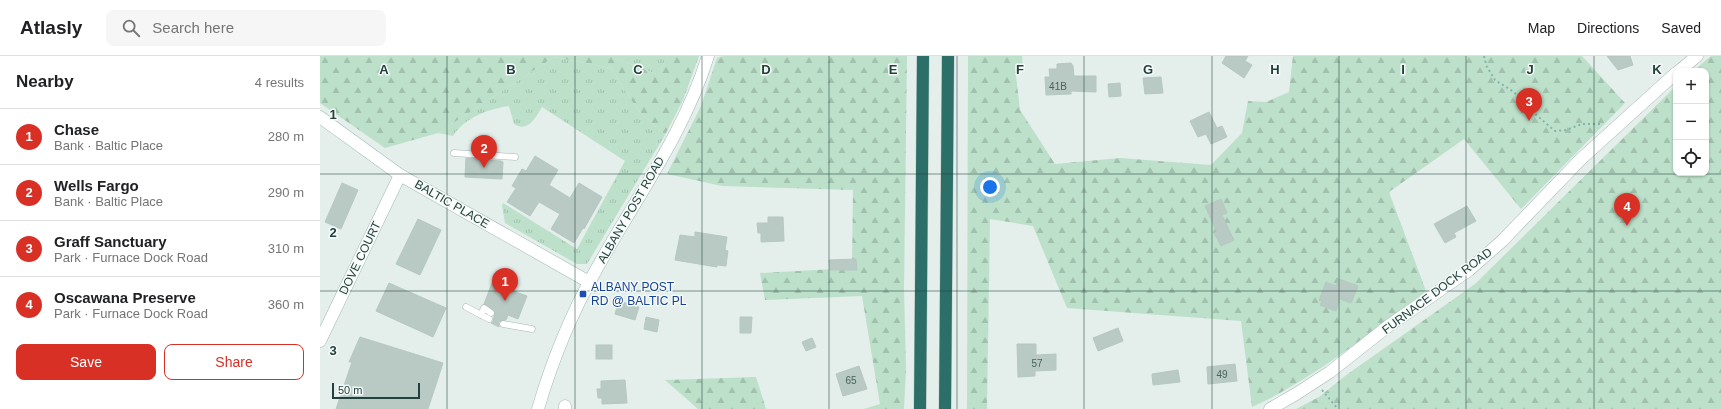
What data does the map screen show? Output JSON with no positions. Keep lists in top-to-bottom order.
{
  "streets": {
    "street": [
      "BALTIC PLACE",
      "ALBANY POST ROAD",
      "DOVE COURT",
      "FURNACE DOCK ROAD"
    ]
  },
  "crossings": [
    ["BALTIC PLACE", "ALBANY POST ROAD"],
    ["BALTIC PLACE", "DOVE COURT"]
  ],
  "places": {
    "transit": ["ALBANY POST RD @ BALTIC PL"]
  },
  "house_numbers": [
    "41B",
    "57",
    "49",
    "65"
  ],
  "scale_bar": "50 m",
  "page": {
    "header": "Atlasly",
    "search": "Search here",
    "nav": ["Map", "Directions", "Saved"],
    "heading": ["Nearby", "4 results"],
    "map_buttons": ["+", "−"],
    "pins": [
      "3",
      "2",
      "4",
      "1"
    ],
    "list": [
      {
        "mark": "1",
        "name": "Chase",
        "note": "Bank · Baltic Place",
        "value": "280 m"
      },
      {
        "mark": "2",
        "name": "Wells Fargo",
        "note": "Bank · Baltic Place",
        "value": "290 m"
      },
      {
        "mark": "3",
        "name": "Graff Sanctuary",
        "note": "Park · Furnace Dock Road",
        "value": "310 m"
      },
      {
        "mark": "4",
        "name": "Oscawana Preserve",
        "note": "Park · Furnace Dock Road",
        "value": "360 m"
      }
    ],
    "buttons": ["Save", "Share"],
    "scale": "50 m"
  },
  "grid": {
    "columns": [
      "A",
      "B",
      "C",
      "D",
      "E",
      "F",
      "G",
      "H",
      "I",
      "J",
      "K"
    ],
    "rows": ["1", "2", "3"]
  }
}
